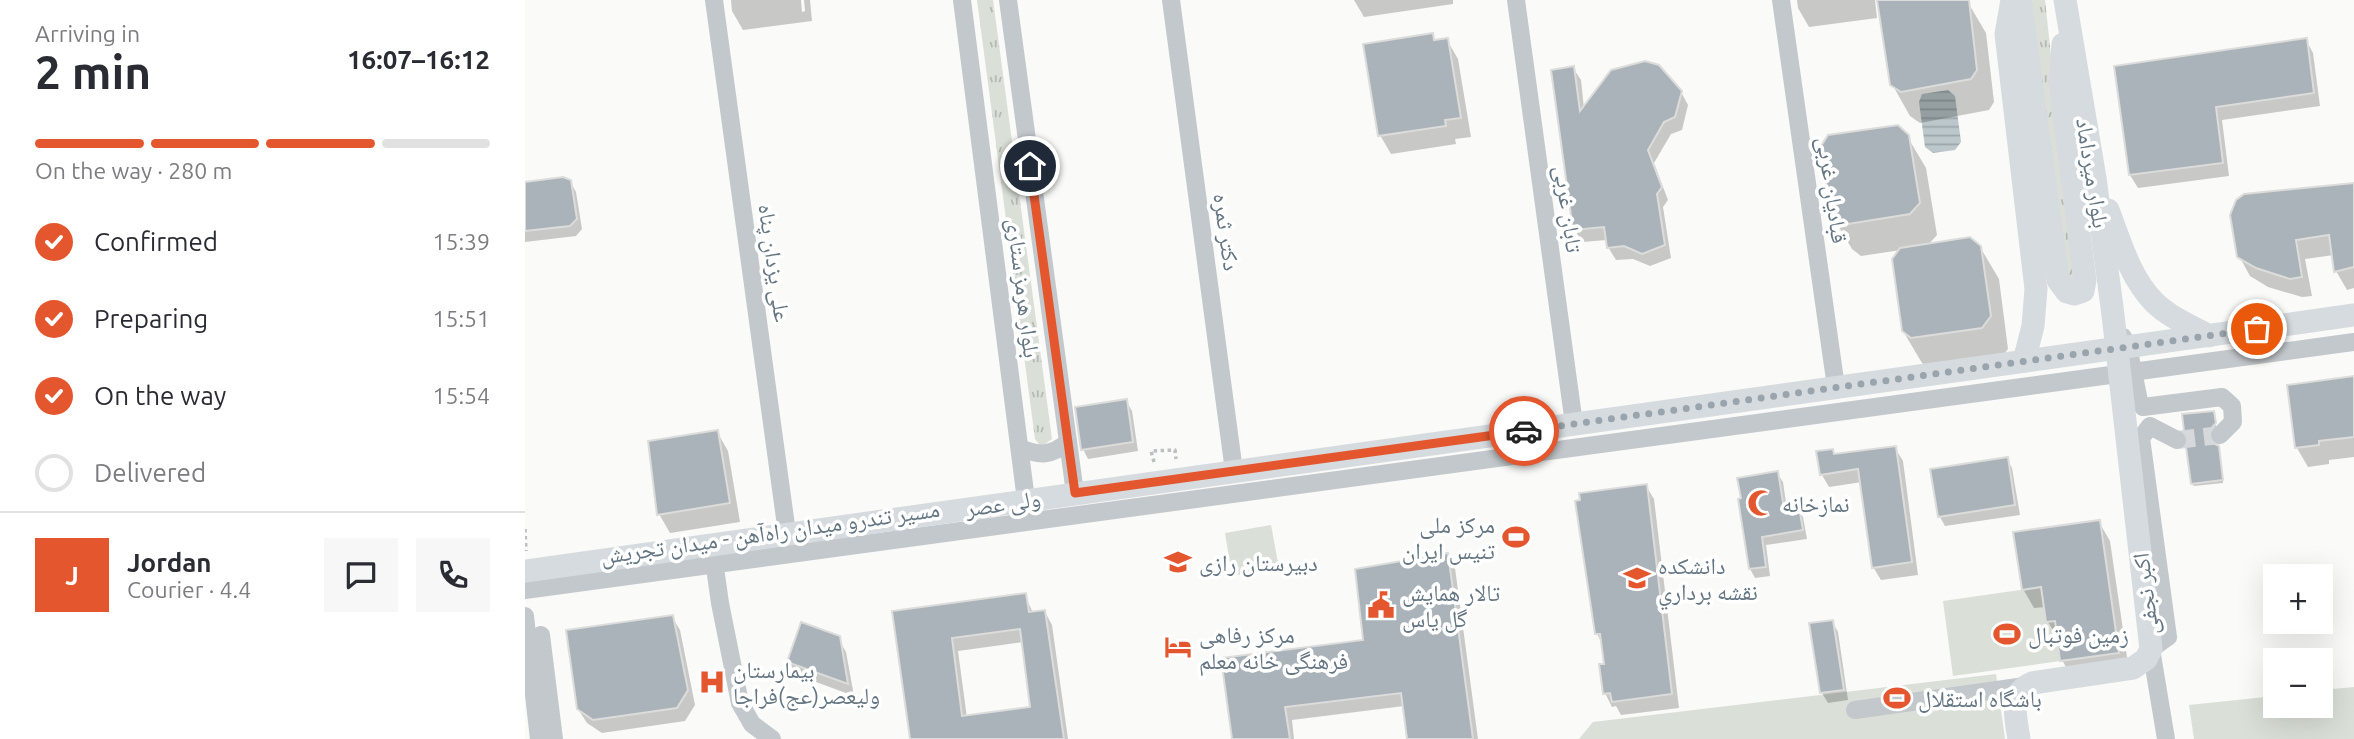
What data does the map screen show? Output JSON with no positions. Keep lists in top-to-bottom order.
{
  "streets": {
    "main road": ["بلوار میرداماد", "ولی عصر", "اکبر نجفی"],
    "street": [
      "قبادیان غربی",
      "تابان غربی",
      "دکتر ثمره",
      "علی یزدان پناه",
      "بلوار هرمز ستاری",
      "مسیر تندرو میدان راه‌آهن - میدان تجریش"
    ]
  },
  "crossings": [
    ["بلوار میرداماد", "ولی عصر"],
    ["بلوار میرداماد", "اکبر نجفی"],
    ["قبادیان غربی", "ولی عصر"],
    ["تابان غربی", "ولی عصر"],
    ["دکتر ثمره", "ولی عصر"],
    ["علی یزدان پناه", "ولی عصر"],
    ["بلوار هرمز ستاری", "ولی عصر"],
    ["ولی عصر", "مسیر تندرو میدان راه‌آهن - میدان تجریش"],
    ["ولی عصر", "اکبر نجفی"],
    ["مسیر تندرو میدان راه‌آهن - میدان تجریش", "اکبر نجفی"]
  ],
  "places": {
    "mosque": ["نمازخانه"],
    "sports": ["مرکز ملی تنیس ایران", "زمین فوتبال", "باشگاه استقلال"],
    "school or university": ["دبیرستان رازی", "دانشكده نقشه برداري"],
    "public building": ["تالار همایش گل یاس"],
    "hotel": ["مرکز رفاهی فرهنگی خانه معلم"],
    "hospital": ["بیمارستان ولیعصر(عج)فراجا"]
  },
  "page": {
    "heading": ["2 min", "Arriving in", "16:07–16:12"],
    "panel": ["Jordan", "Courier · 4.4"],
    "bar": "On the way · 280 m",
    "list": [
      ["Confirmed", "15:39"],
      ["Preparing", "15:51"],
      ["On the way", "15:54"],
      "Delivered"
    ],
    "round": "J",
    "map_buttons": ["+", "−"]
  }
}
